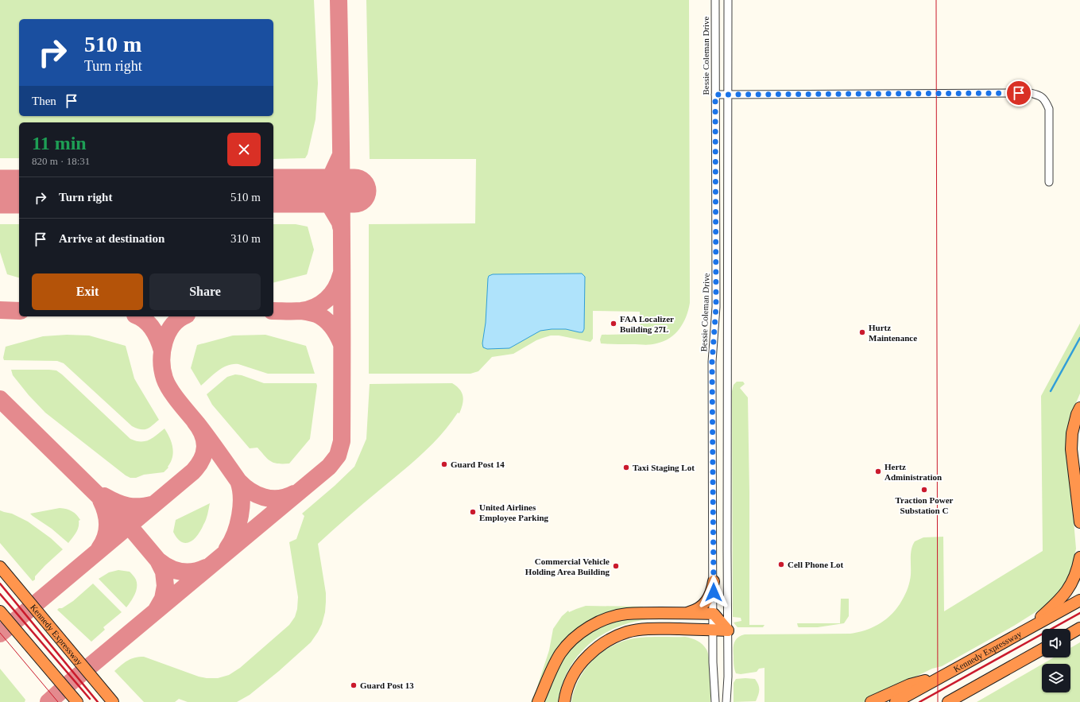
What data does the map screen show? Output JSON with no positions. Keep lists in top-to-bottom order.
{
  "streets": {
    "highway": ["Kennedy Expressway"],
    "street": ["Bessie Coleman Drive"]
  },
  "places": [
    "FAA Localizer Building 27L",
    "Hurtz Maintenance",
    "Guard Post 14",
    "Taxi Staging Lot",
    "Hertz Administration",
    "Traction Power Substation C",
    "United Airlines Employee Parking",
    "Cell Phone Lot",
    "Commercial Vehicle Holding Area Building",
    "Guard Post 13"
  ],
  "page": {
    "turn": ["510 m", "Turn right"],
    "then": "Then",
    "heading": ["11 min", "820 m · 18:31"],
    "list": [
      {
        "name": "Turn right",
        "value": "510 m"
      },
      {
        "name": "Arrive at destination",
        "value": "310 m"
      }
    ],
    "buttons": ["Exit", "Share"]
  }
}
